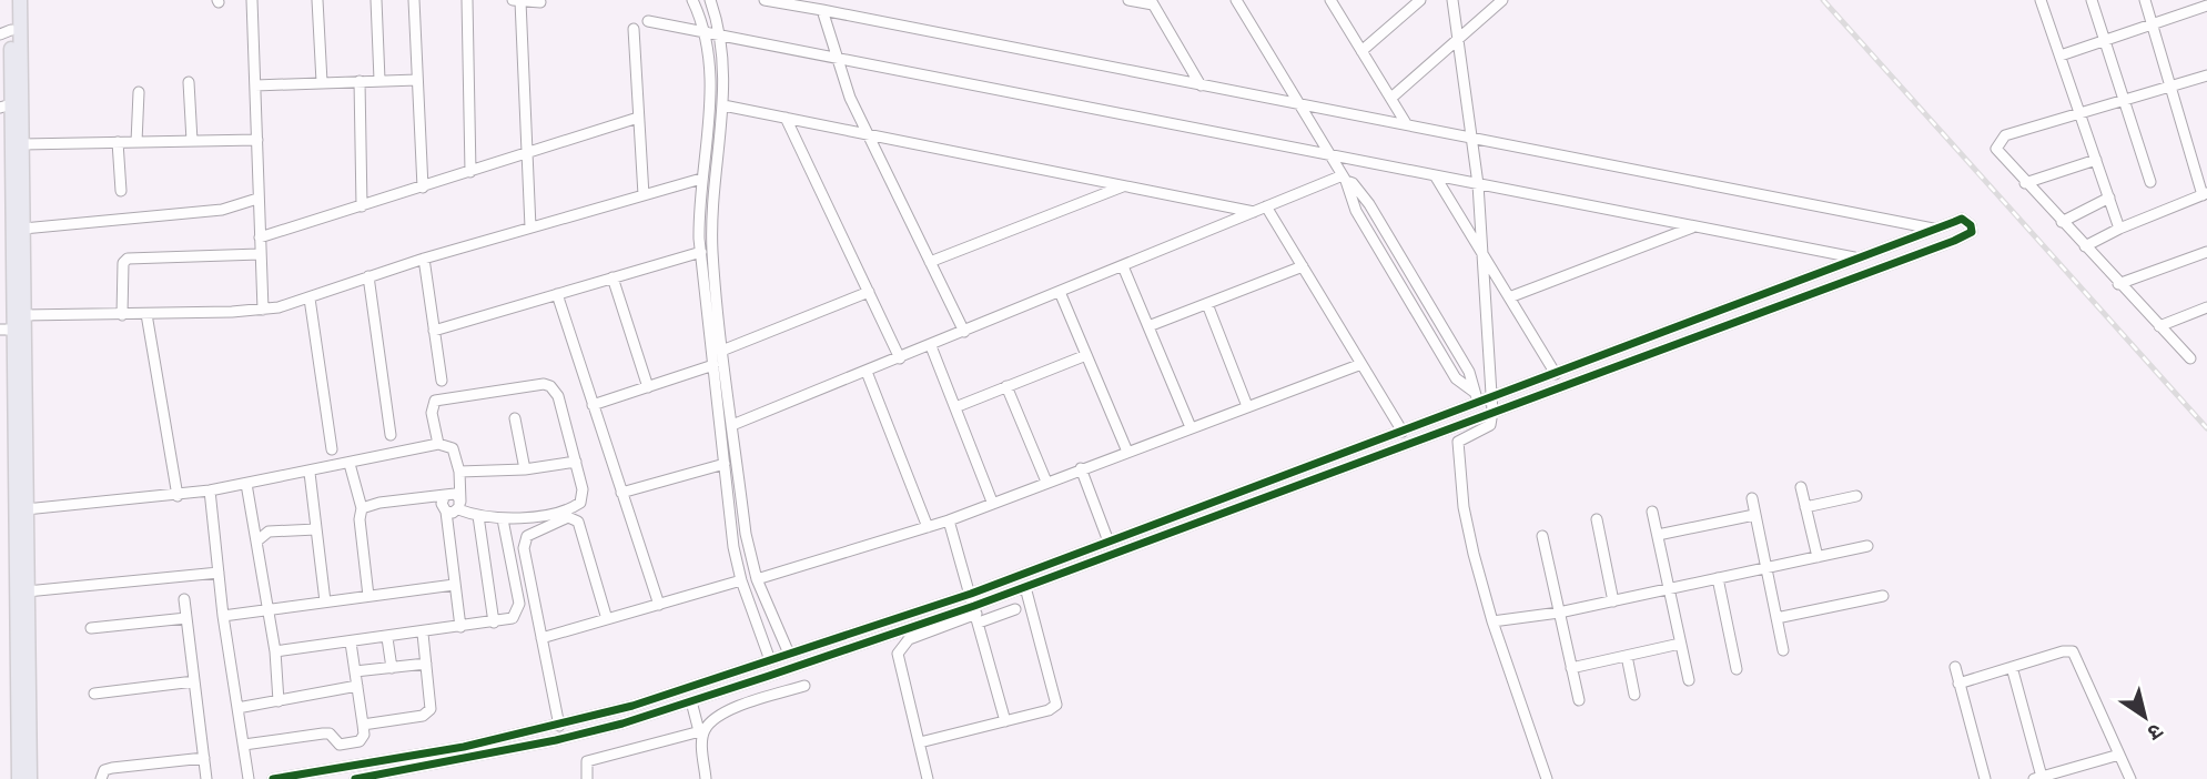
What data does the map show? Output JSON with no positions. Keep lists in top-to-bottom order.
{
  "north": "bottom right"
}
